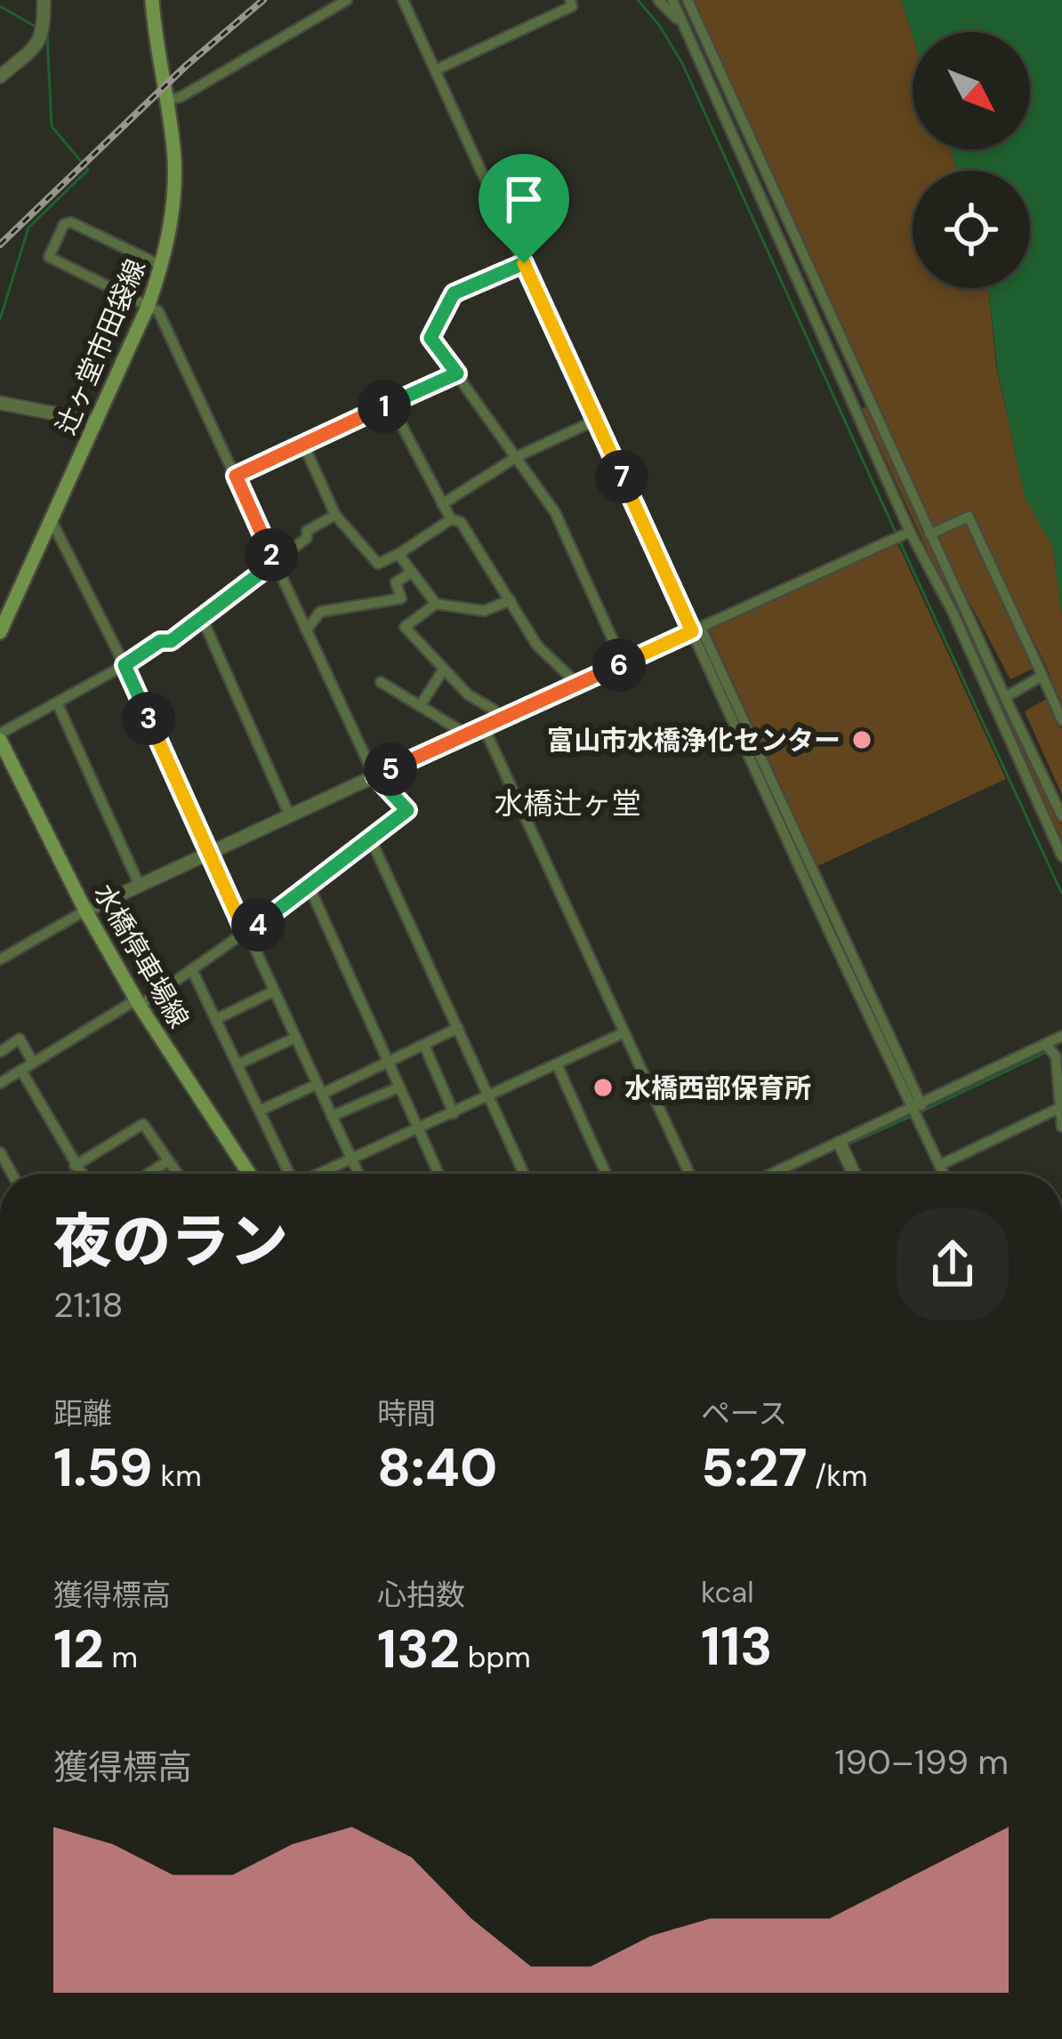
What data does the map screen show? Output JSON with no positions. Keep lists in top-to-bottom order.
{
  "streets": {
    "main road": ["辻ヶ堂市田袋線", "水橋停車場線"]
  },
  "districts": ["水橋辻ヶ堂"],
  "places": ["富山市水橋浄化センター", "水橋西部保育所"],
  "north": "bottom right",
  "page": {
    "pins": [
      "1",
      "7",
      "2",
      "6",
      "3",
      "5",
      "4"
    ],
    "heading": ["夜のラン", "21:18"],
    "stats": [
      ["距離", "1.59 km"],
      ["時間", "8:40"],
      ["ペース", "5:27 /km"],
      ["獲得標高", "12 m"],
      ["心拍数", "132 bpm"],
      ["kcal", "113"]
    ],
    "chart": ["獲得標高", "190–199 m"]
  }
}
